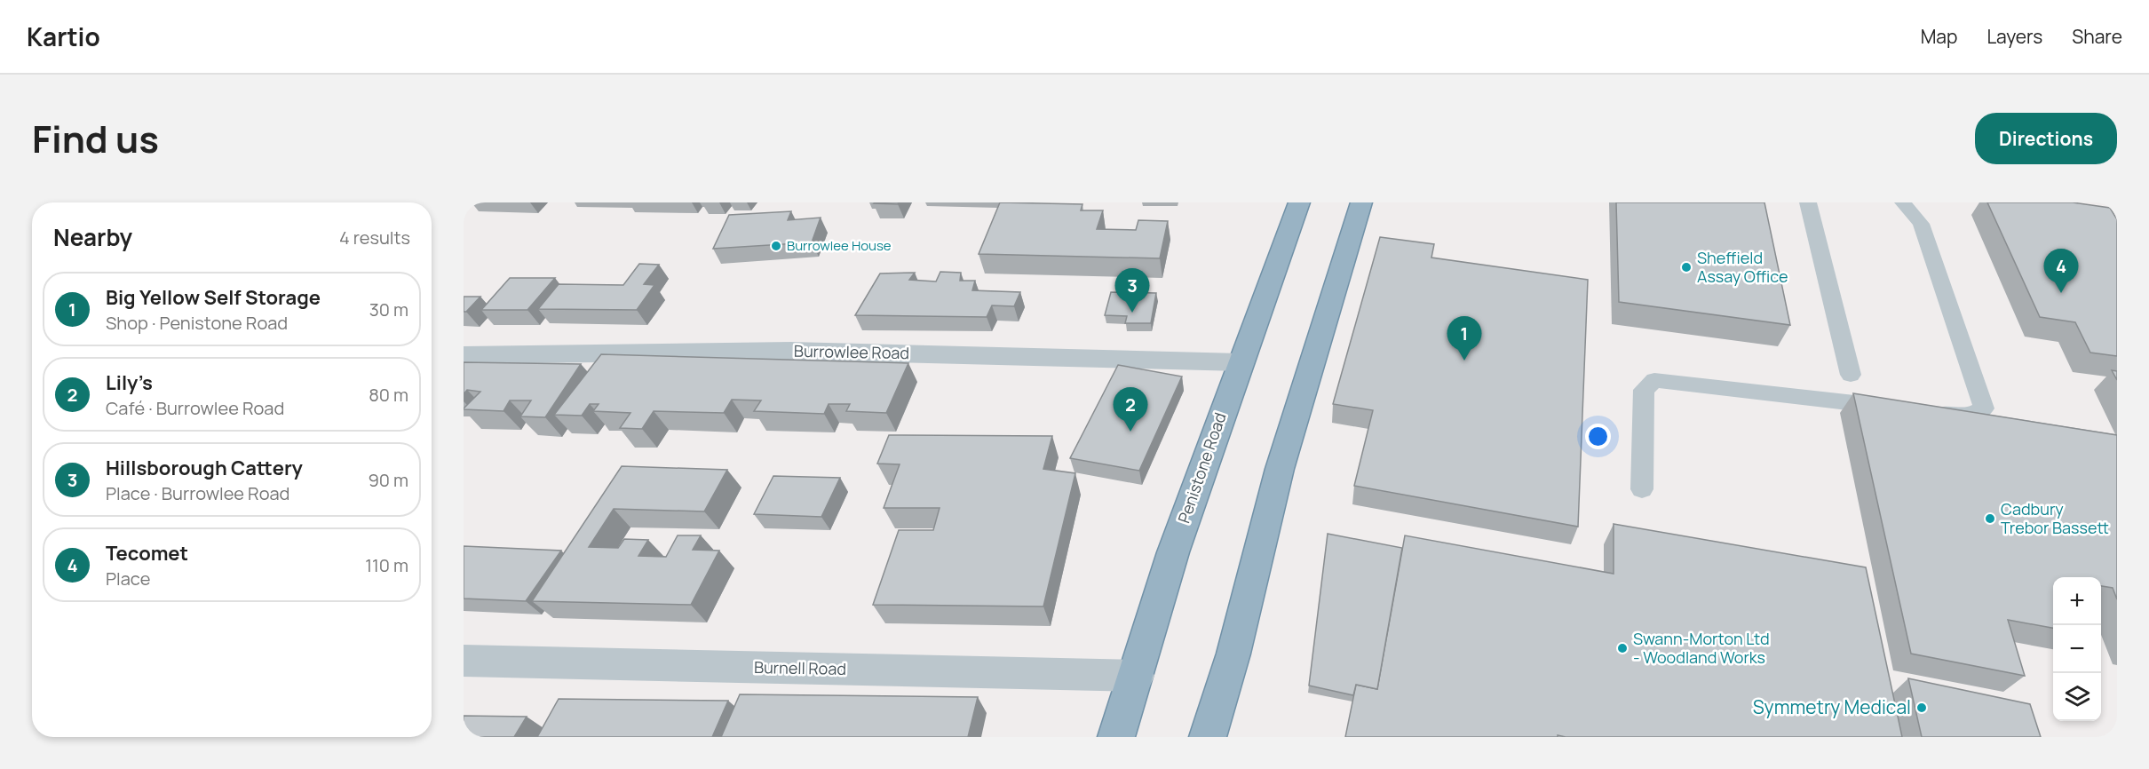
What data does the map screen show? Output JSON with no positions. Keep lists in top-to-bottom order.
{
  "streets": {
    "highway": ["Penistone Road"],
    "street": ["Burrowlee Road", "Burnell Road"]
  },
  "crossings": [
    ["Burrowlee Road", "Penistone Road"],
    ["Penistone Road", "Burnell Road"]
  ],
  "places": [
    "Burrowlee House",
    "Sheffield Assay Office",
    "Cadbury Trebor Bassett",
    "Swann-Morton Ltd - Woodland Works",
    "Symmetry Medical"
  ],
  "page": {
    "header": "Kartio",
    "nav": ["Map", "Layers", "Share"],
    "title": "Find us",
    "buttons": "Directions",
    "heading": ["Nearby", "4 results"],
    "pins": [
      "4",
      "3",
      "1",
      "2"
    ],
    "list": [
      {
        "mark": "1",
        "name": "Big Yellow Self Storage",
        "note": "Shop · Penistone Road",
        "value": "30 m"
      },
      {
        "mark": "2",
        "name": "Lily’s",
        "note": "Café · Burrowlee Road",
        "value": "80 m"
      },
      {
        "mark": "3",
        "name": "Hillsborough Cattery",
        "note": "Place · Burrowlee Road",
        "value": "90 m"
      },
      {
        "mark": "4",
        "name": "Tecomet",
        "note": "Place",
        "value": "110 m"
      }
    ],
    "map_buttons": ["+", "−"]
  }
}
